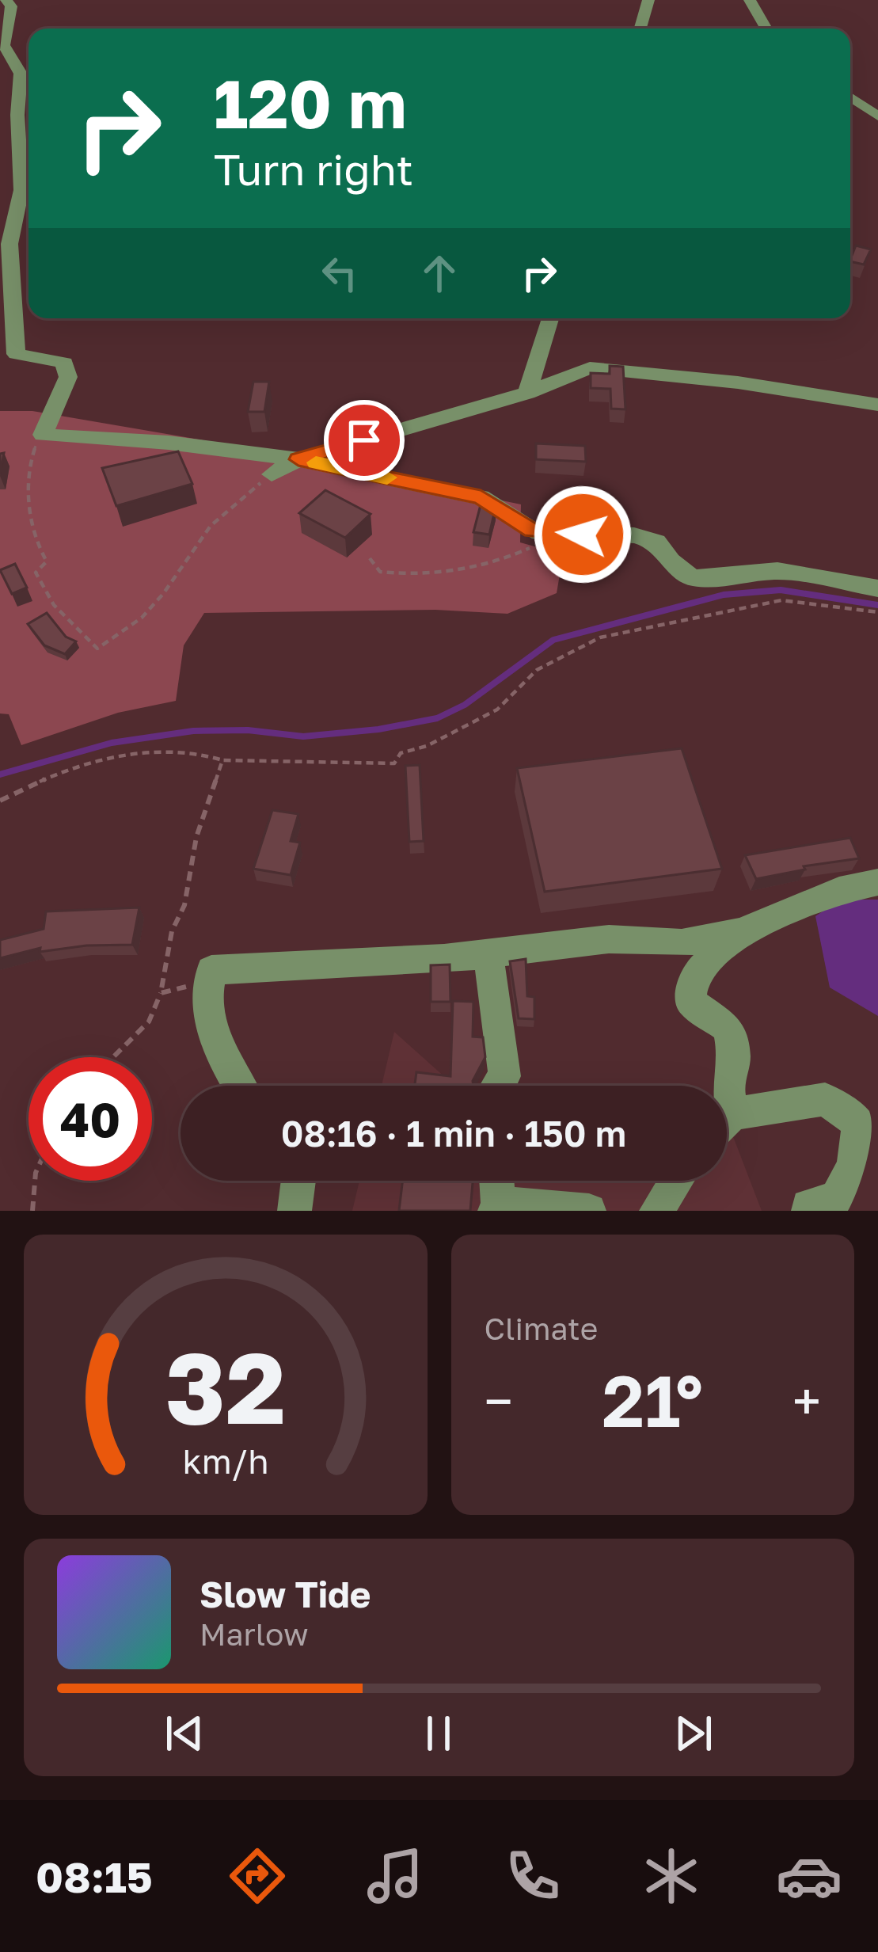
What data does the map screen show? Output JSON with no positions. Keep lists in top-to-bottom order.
{
  "page": {
    "turn": ["120 m", "Turn right"],
    "limit": "40",
    "trip": "08:16 · 1 min · 150 m",
    "tile": "Climate",
    "heat": ["−", "21°", "+"],
    "song": ["Slow Tide", "Marlow"],
    "tabs": "08:15",
    "gauge": ["32", "km/h"]
  }
}
